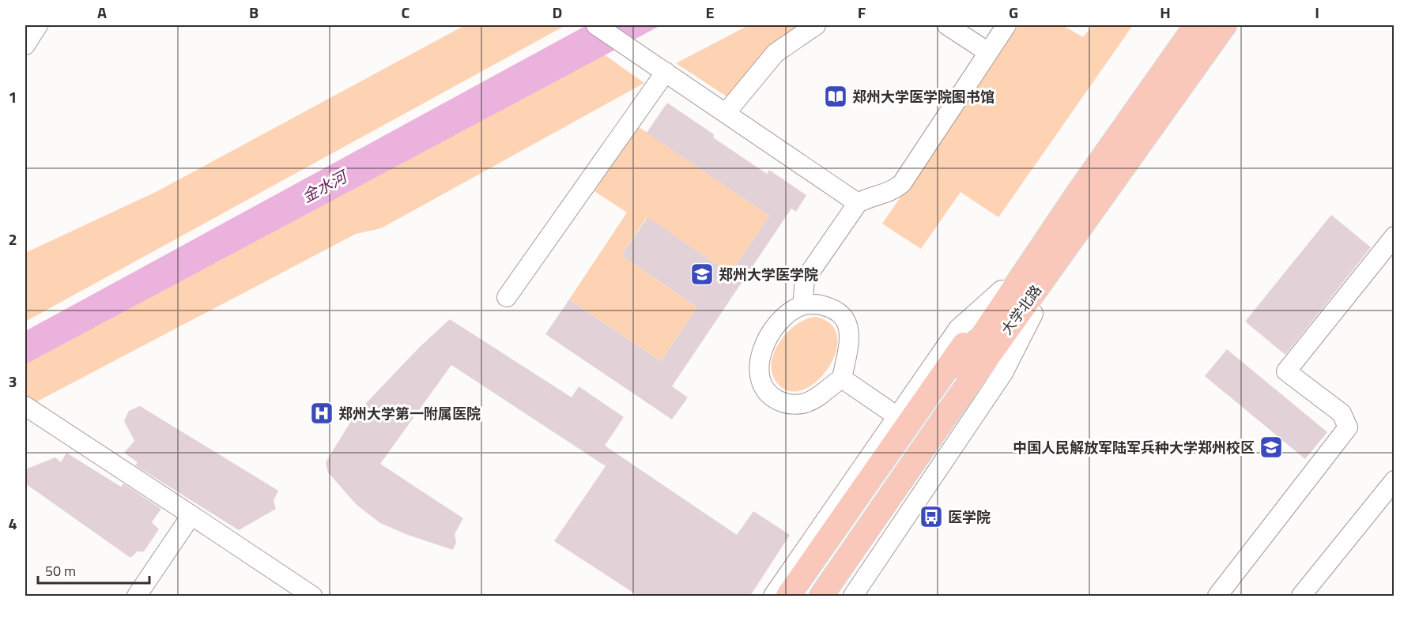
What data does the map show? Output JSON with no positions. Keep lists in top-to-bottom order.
{
  "streets": {
    "main road": ["大学北路"]
  },
  "water": ["金水河"],
  "places": {
    "library": ["郑州大学医学院图书馆"],
    "school or university": ["郑州大学医学院", "中国人民解放军陆军兵种大学郑州校区"],
    "hospital": ["郑州大学第一附属医院"],
    "bus stop": ["医学院"]
  },
  "scale_bar": "50 m",
  "grid": {
    "columns": [
      "A",
      "B",
      "C",
      "D",
      "E",
      "F",
      "G",
      "H",
      "I"
    ],
    "rows": [
      "1",
      "2",
      "3",
      "4"
    ]
  }
}
